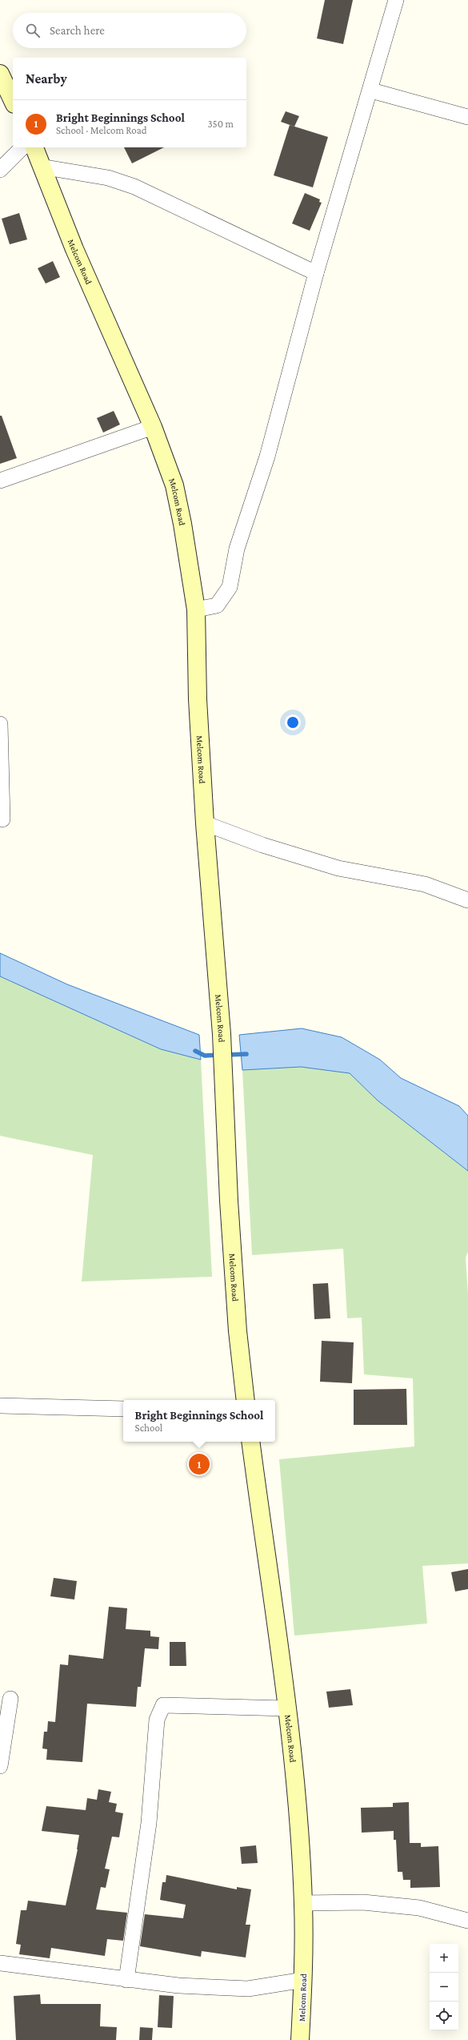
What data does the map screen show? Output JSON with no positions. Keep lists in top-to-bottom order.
{
  "streets": {
    "main road": ["Melcom Road"]
  },
  "page": {
    "search": "Search here",
    "heading": "Nearby",
    "list": [
      {
        "mark": "1",
        "name": "Bright Beginnings School",
        "note": "School · Melcom Road",
        "value": "350 m"
      }
    ],
    "popup": ["Bright Beginnings School", "School"],
    "pins": "1",
    "map_buttons": ["+", "−"]
  }
}
